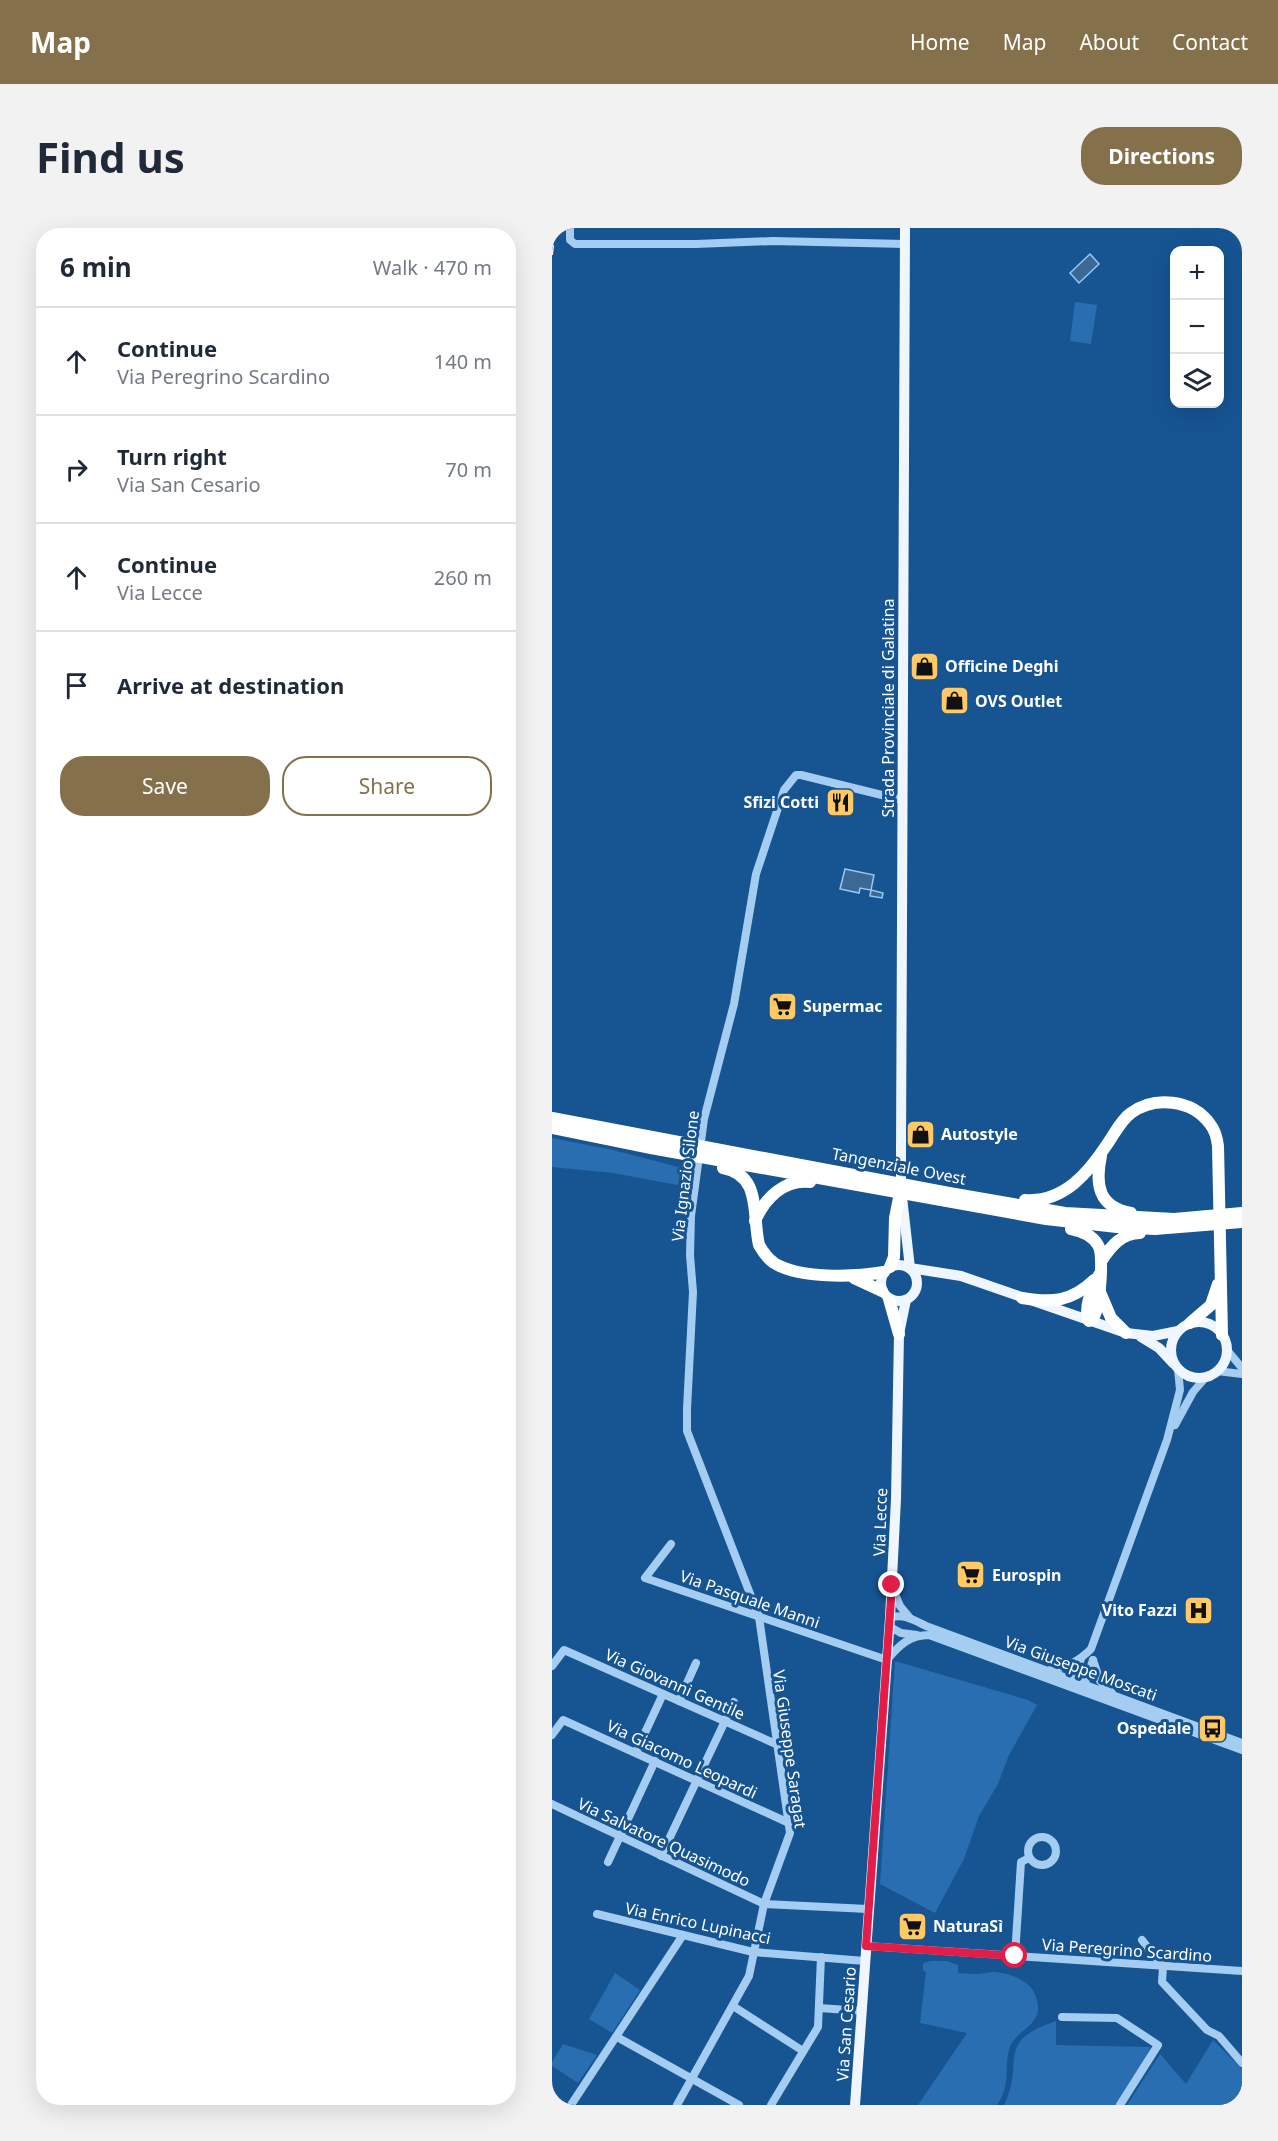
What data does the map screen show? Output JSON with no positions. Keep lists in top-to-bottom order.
{
  "streets": {
    "highway": ["Tangenziale Ovest"],
    "main road": ["Strada Provinciale di Galatina", "Via Lecce", "Via San Cesario"],
    "street": [
      "Via Ignazio Silone",
      "Via Pasquale Manni",
      "Via Giuseppe Moscati",
      "Via Giovanni Gentile",
      "Via Giuseppe Saragat",
      "Via Giacomo Leopardi",
      "Via Salvatore Quasimodo",
      "Via Enrico Lupinacci",
      "Via Peregrino Scardino"
    ]
  },
  "crossings": [
    ["Strada Provinciale di Galatina", "Via Ignazio Silone"],
    ["Strada Provinciale di Galatina", "Via Lecce"],
    ["Via Ignazio Silone", "Via Pasquale Manni"],
    ["Via Ignazio Silone", "Via Giuseppe Saragat"],
    ["Via Lecce", "Via Pasquale Manni"],
    ["Via Lecce", "Via Giuseppe Moscati"],
    ["Via Lecce", "Via San Cesario"],
    ["Via Pasquale Manni", "Via Giuseppe Saragat"],
    ["Via Giovanni Gentile", "Via Giuseppe Saragat"],
    ["Via Giuseppe Saragat", "Via Giacomo Leopardi"],
    ["Via Giuseppe Saragat", "Via Salvatore Quasimodo"],
    ["Via Giuseppe Saragat", "Via Enrico Lupinacci"],
    ["Via Enrico Lupinacci", "Via San Cesario"],
    ["Via Peregrino Scardino", "Via San Cesario"]
  ],
  "places": {
    "shop": ["Officine Deghi", "OVS Outlet", "Autostyle"],
    "restaurant": ["Sfizi Cotti"],
    "supermarket": ["Supermac", "Eurospin", "NaturaSì"],
    "hospital": ["Vito Fazzi"],
    "bus stop": ["Ospedale"]
  },
  "page": {
    "header": "Map",
    "nav": [
      "Home",
      "Map",
      "About",
      "Contact"
    ],
    "buttons": [
      "Directions",
      ["Save", "Share"]
    ],
    "title": "Find us",
    "heading": ["6 min", "Walk · 470 m"],
    "map_buttons": ["+", "−"],
    "list": [
      ["Continue", "Via Peregrino Scardino", "140 m"],
      ["Turn right", "Via San Cesario", "70 m"],
      ["Continue", "Via Lecce", "260 m"],
      "Arrive at destination"
    ]
  }
}
